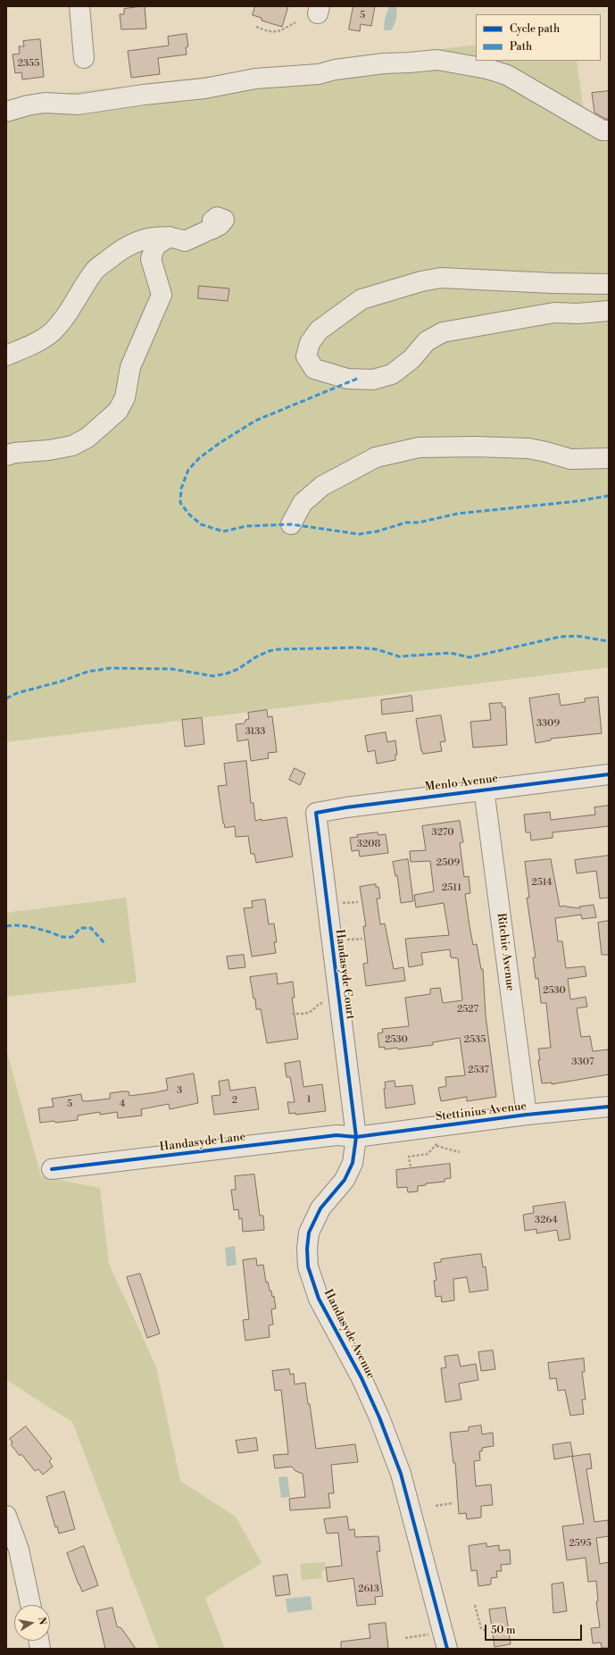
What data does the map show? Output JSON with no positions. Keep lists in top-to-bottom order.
{
  "streets": {
    "street": [
      "Menlo Avenue",
      "Ritchie Avenue",
      "Handasyde Court",
      "Stettinius Avenue",
      "Handasyde Lane",
      "Handasyde Avenue"
    ]
  },
  "crossings": [
    ["Menlo Avenue", "Ritchie Avenue"],
    ["Menlo Avenue", "Handasyde Court"],
    ["Ritchie Avenue", "Stettinius Avenue"],
    ["Handasyde Court", "Stettinius Avenue"],
    ["Handasyde Court", "Handasyde Lane"],
    ["Handasyde Court", "Handasyde Avenue"],
    ["Stettinius Avenue", "Handasyde Lane"],
    ["Stettinius Avenue", "Handasyde Avenue"],
    ["Handasyde Lane", "Handasyde Avenue"]
  ],
  "house_numbers": [
    "5",
    "2355",
    "3309",
    "3133",
    "3270",
    "3208",
    "2509",
    "2514",
    "2511",
    "2530",
    "2527",
    "2530",
    "2535",
    "3307",
    "2537",
    "3",
    "1",
    "2",
    "5",
    "4",
    "3264",
    "2595",
    "2613"
  ],
  "legend": ["Cycle path", "Path"],
  "scale_bar": "50 m",
  "north": "right"
}
